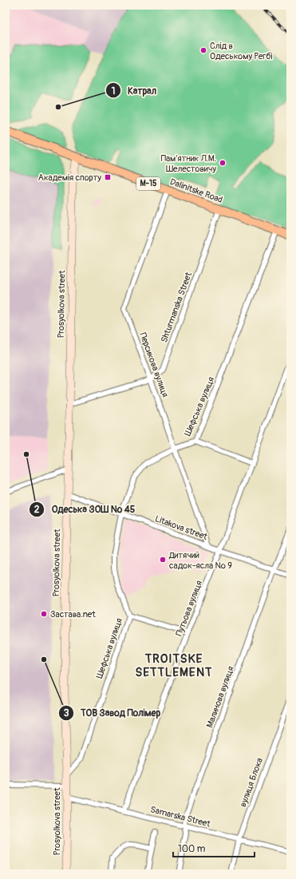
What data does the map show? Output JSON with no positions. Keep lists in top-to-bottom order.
{
  "streets": {
    "main road": ["М-15", "Dalinitske Road"],
    "street": [
      "Prosyolkova street",
      "Shturmanska Street",
      "Персикова вулиця",
      "Шефська вулиця",
      "Litakova street",
      "Путьова вулиця",
      "Малинова вулиця",
      "вулиця Блока",
      "Samarska Street"
    ]
  },
  "crossings": [
    ["Dalinitske Road", "Prosyolkova street"],
    ["Dalinitske Road", "Shturmanska Street"],
    ["Dalinitske Road", "Персикова вулиця"],
    ["Dalinitske Road", "Шефська вулиця"],
    ["Prosyolkova street", "Shturmanska Street"],
    ["Prosyolkova street", "Шефська вулиця"],
    ["Prosyolkova street", "Litakova street"],
    ["Prosyolkova street", "Samarska Street"],
    ["Shturmanska Street", "Персикова вулиця"],
    ["Персикова вулиця", "Шефська вулиця"],
    ["Персикова вулиця", "Litakova street"],
    ["Шефська вулиця", "Litakova street"],
    ["Litakova street", "Путьова вулиця"],
    ["Litakova street", "Малинова вулиця"],
    ["Путьова вулиця", "Samarska Street"],
    ["Малинова вулиця", "Samarska Street"],
    ["вулиця Блока", "Samarska Street"]
  ],
  "districts": ["TROITSKE SETTLEMENT"],
  "places": {
    "other": [
      "Слід в Одеському Регбі",
      "Катрал",
      "Пам'ятник Л.М. Шелестовичу",
      "Одеська ЗОШ № 45",
      "Дитячий садок-ясла № 9",
      "Застава.net",
      "ТОВ Завод Полімер"
    ],
    "transit": ["Академія спорту"]
  },
  "scale_bar": "100 m"
}
